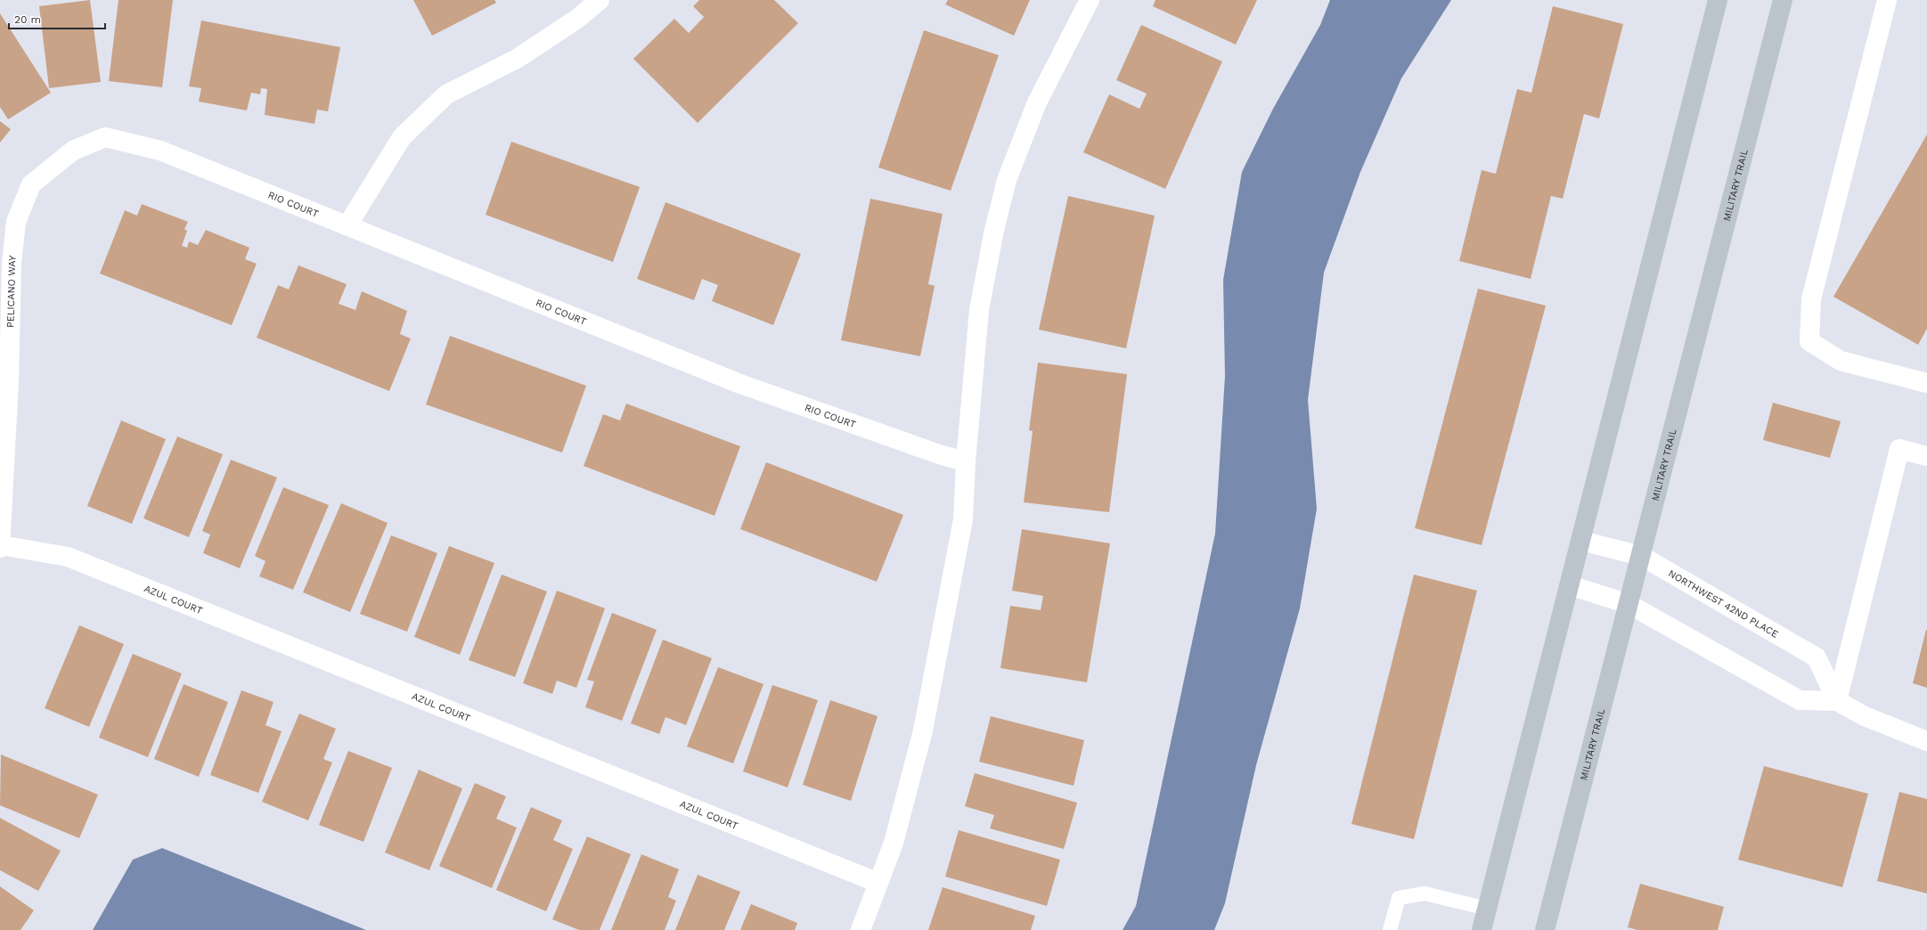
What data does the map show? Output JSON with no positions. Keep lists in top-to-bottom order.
{
  "streets": {
    "street": [
      "MILITARY TRAIL",
      "RIO COURT",
      "PELICANO WAY",
      "AZUL COURT",
      "NORTHWEST 42ND PLACE"
    ]
  },
  "crossings": [
    ["MILITARY TRAIL", "NORTHWEST 42ND PLACE"],
    ["RIO COURT", "PELICANO WAY"],
    ["PELICANO WAY", "AZUL COURT"]
  ],
  "scale_bar": "20 m"
}
